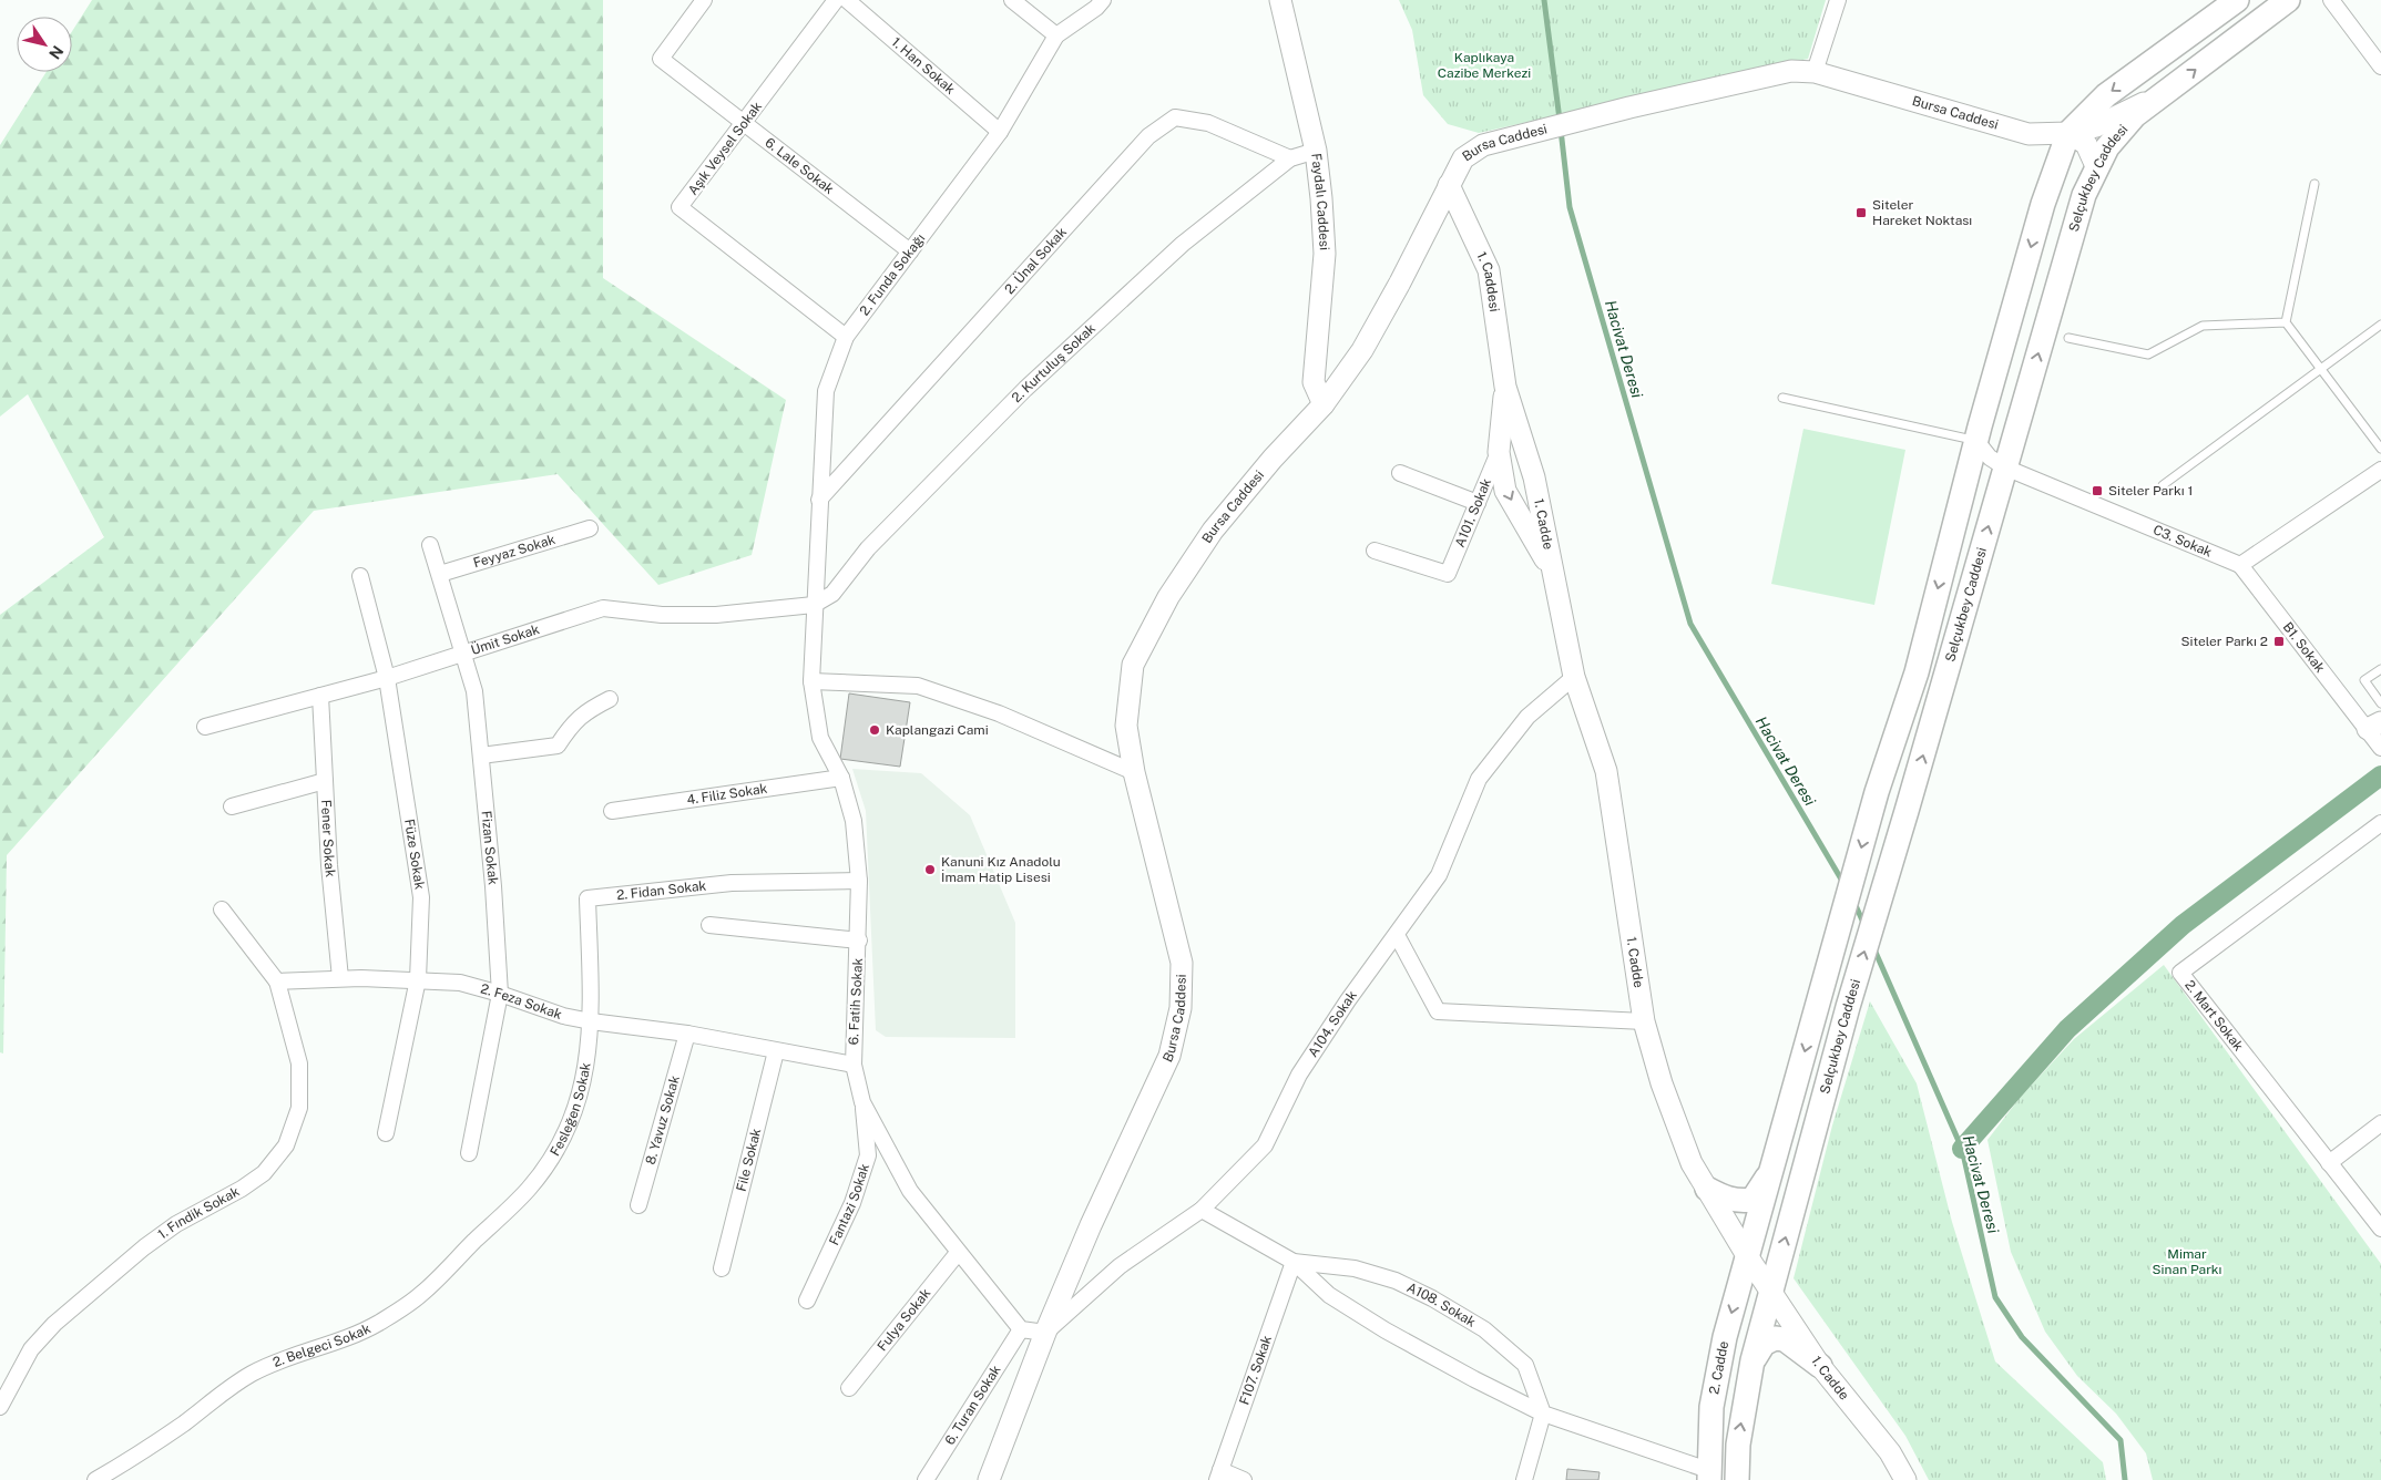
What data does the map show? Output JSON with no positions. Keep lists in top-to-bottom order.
{
  "streets": {
    "main road": [
      "Bursa Caddesi",
      "Selçukbey Caddesi",
      "Faydalı Caddesi",
      "1. Caddesi",
      "1. Cadde",
      "2. Cadde"
    ],
    "street": [
      "1. Han Sokak",
      "Aşık Veysel Sokak",
      "6. Lale Sokak",
      "2. Ünal Sokak",
      "2. Funda Sokağı",
      "2. Kurtuluş Sokak",
      "A101. Sokak",
      "C3. Sokak",
      "Feyyaz Sokak",
      "Ümit Sokak",
      "B1. Sokak",
      "4. Filiz Sokak",
      "Fener Sokak",
      "Fizan Sokak",
      "Füze Sokak",
      "2. Fidan Sokak",
      "2. Feza Sokak",
      "6. Fatih Sokak",
      "2. Mart Sokak",
      "A104. Sokak",
      "Fesleğen Sokak",
      "8. Yavuz Sokak",
      "File Sokak",
      "Fantazi Sokak",
      "1. Fındik Sokak",
      "A108. Sokak",
      "Fulya Sokak",
      "2. Belgeci Sokak",
      "F107. Sokak",
      "6. Turan Sokak"
    ]
  },
  "crossings": [
    ["1. Han Sokak", "2. Funda Sokağı"],
    ["Bursa Caddesi", "Selçukbey Caddesi"],
    ["Bursa Caddesi", "Faydalı Caddesi"],
    ["Bursa Caddesi", "1. Caddesi"],
    ["Bursa Caddesi", "A104. Sokak"],
    ["Aşık Veysel Sokak", "6. Lale Sokak"],
    ["Aşık Veysel Sokak", "2. Funda Sokağı"],
    ["6. Lale Sokak", "2. Funda Sokağı"],
    ["Selçukbey Caddesi", "1. Cadde"],
    ["Selçukbey Caddesi", "C3. Sokak"],
    ["Faydalı Caddesi", "2. Kurtuluş Sokak"],
    ["2. Ünal Sokak", "2. Funda Sokağı"],
    ["2. Ünal Sokak", "2. Kurtuluş Sokak"],
    ["2. Funda Sokağı", "2. Kurtuluş Sokak"],
    ["2. Funda Sokağı", "Ümit Sokak"],
    ["2. Funda Sokağı", "6. Fatih Sokak"],
    ["1. Caddesi", "1. Cadde"],
    ["2. Kurtuluş Sokak", "Ümit Sokak"],
    ["2. Kurtuluş Sokak", "6. Fatih Sokak"],
    ["1. Cadde", "A104. Sokak"],
    ["1. Cadde", "2. Cadde"],
    ["C3. Sokak", "B1. Sokak"],
    ["Feyyaz Sokak", "Fizan Sokak"],
    ["Ümit Sokak", "Fener Sokak"],
    ["Ümit Sokak", "Fizan Sokak"],
    ["Ümit Sokak", "Füze Sokak"],
    ["Ümit Sokak", "6. Fatih Sokak"],
    ["4. Filiz Sokak", "6. Fatih Sokak"],
    ["Fener Sokak", "2. Feza Sokak"],
    ["Fizan Sokak", "2. Feza Sokak"],
    ["Füze Sokak", "2. Feza Sokak"],
    ["2. Fidan Sokak", "2. Feza Sokak"],
    ["2. Fidan Sokak", "6. Fatih Sokak"],
    ["2. Fidan Sokak", "Fesleğen Sokak"],
    ["2. Feza Sokak", "6. Fatih Sokak"],
    ["2. Feza Sokak", "Fesleğen Sokak"],
    ["2. Feza Sokak", "8. Yavuz Sokak"],
    ["2. Feza Sokak", "File Sokak"],
    ["2. Feza Sokak", "1. Fındik Sokak"],
    ["6. Fatih Sokak", "Fantazi Sokak"],
    ["6. Fatih Sokak", "Fulya Sokak"],
    ["6. Fatih Sokak", "6. Turan Sokak"],
    ["A104. Sokak", "A108. Sokak"],
    ["Fesleğen Sokak", "2. Belgeci Sokak"],
    ["A108. Sokak", "2. Cadde"],
    ["A108. Sokak", "F107. Sokak"]
  ],
  "water": ["Hacivat Deresi"],
  "parks": ["Kaplıkaya Cazibe Merkezi", "Mimar Sinan Parkı"],
  "places": {
    "transit": ["Siteler Hareket Noktası", "Siteler Parkı 1", "Siteler Parkı 2"],
    "other": ["Kaplangazi Cami", "Kanuni Kız Anadolu İmam Hatip Lisesi"]
  },
  "north": "bottom right"
}
